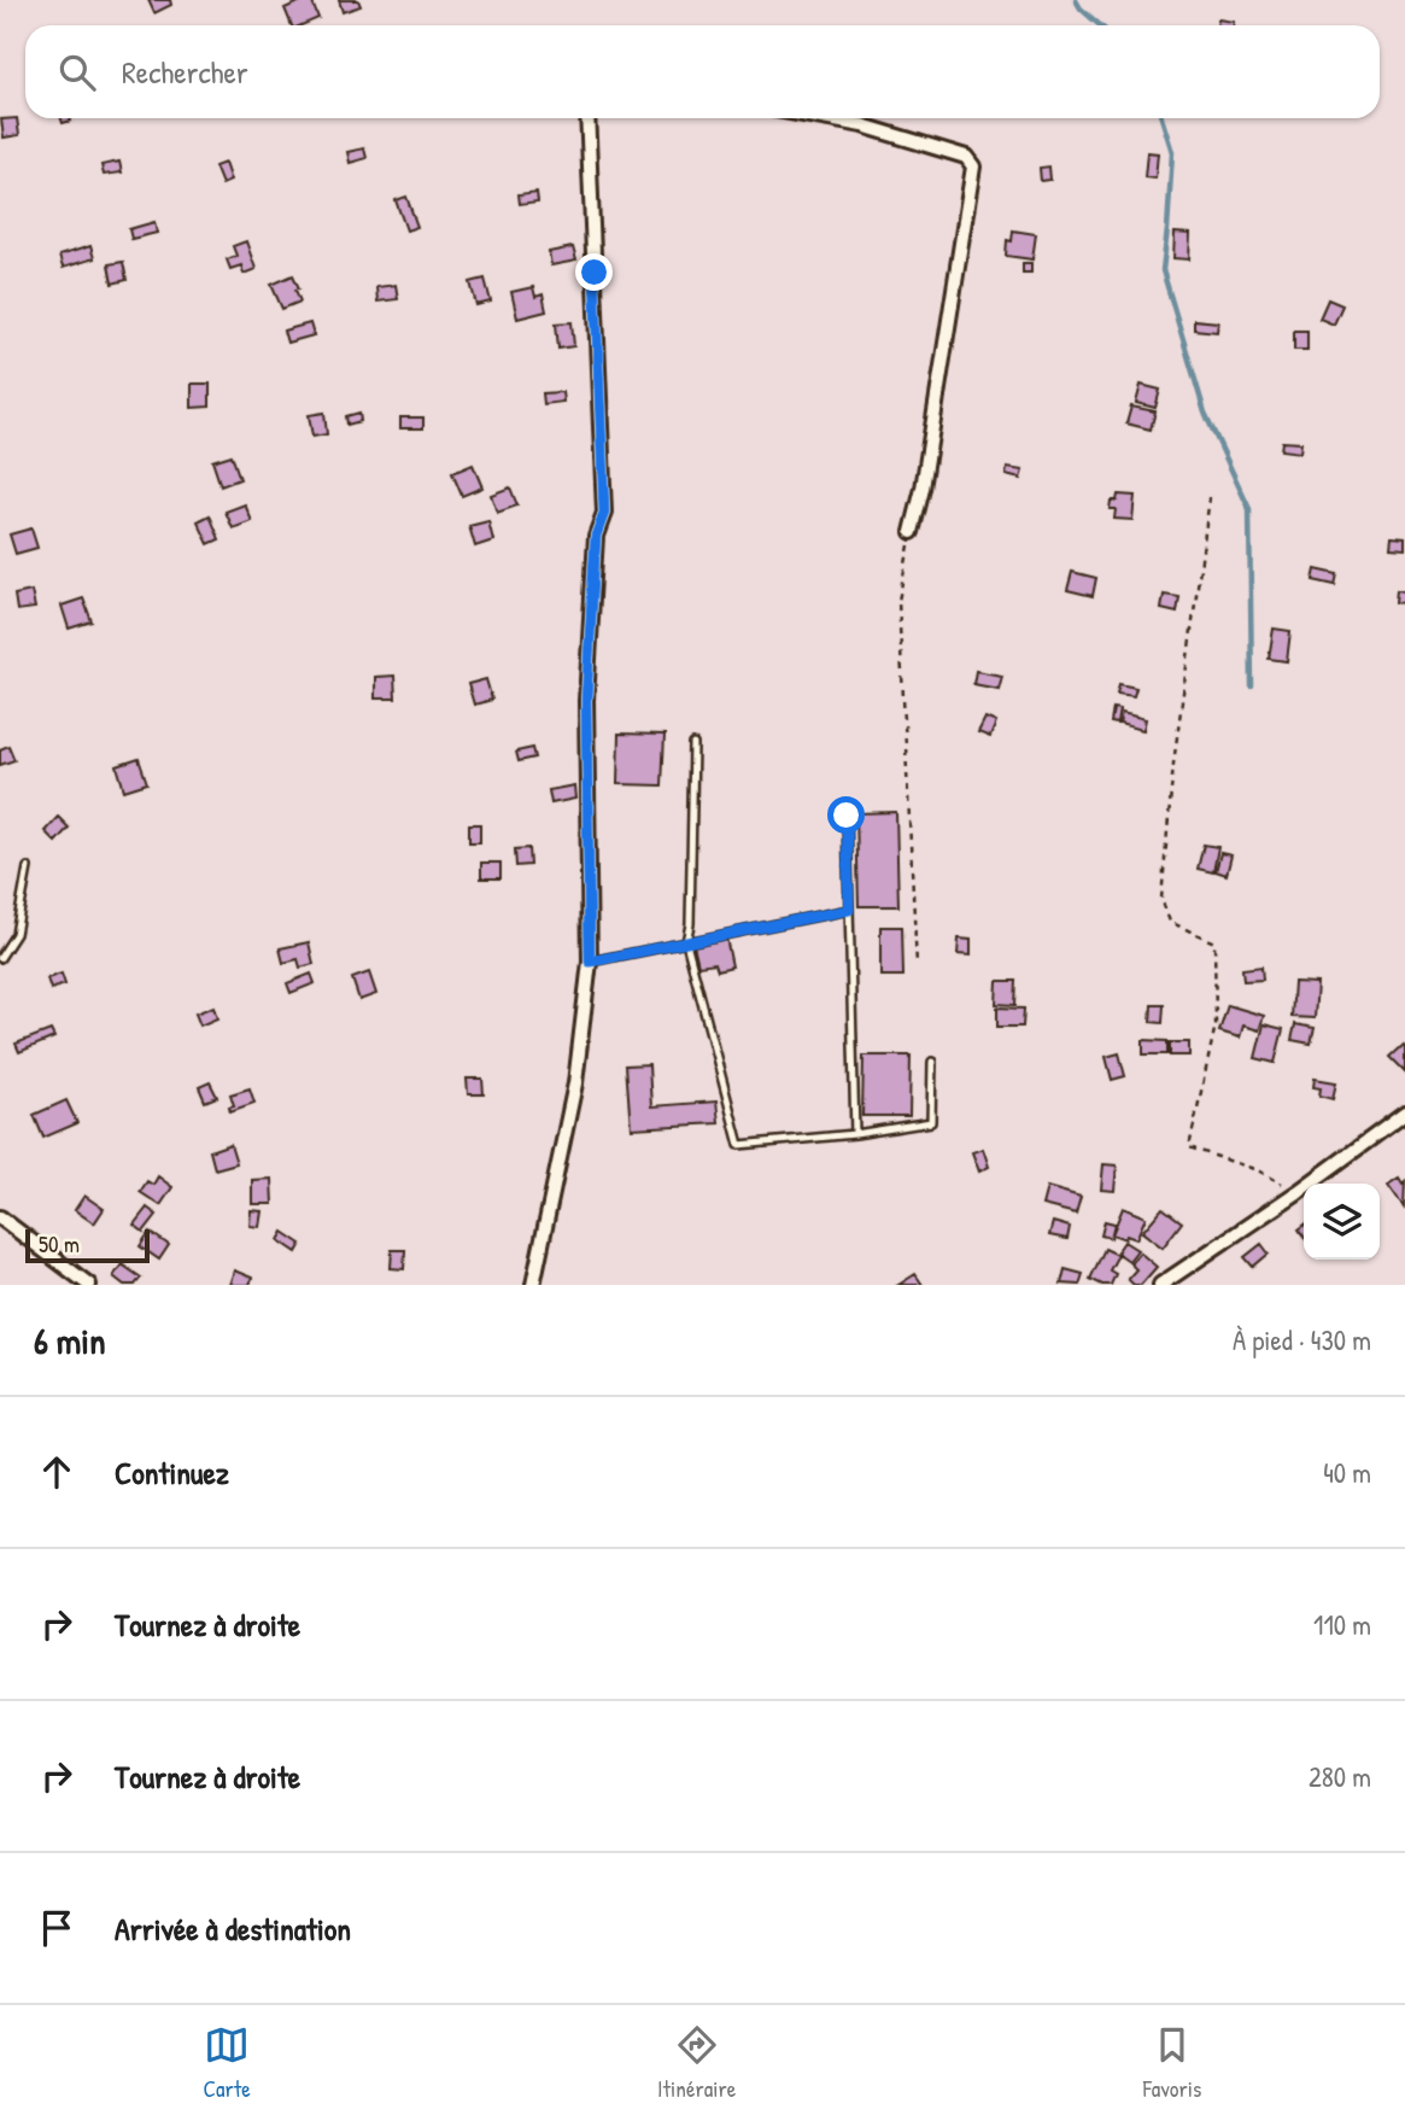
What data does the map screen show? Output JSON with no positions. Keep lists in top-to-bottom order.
{
  "scale_bar": "50 m",
  "page": {
    "search": "Rechercher",
    "scale": "50 m",
    "heading": ["6 min", "À pied · 430 m"],
    "list": [
      ["Continuez", "40 m"],
      ["Tournez à droite", "110 m"],
      ["Tournez à droite", "280 m"],
      "Arrivée à destination"
    ],
    "nav": ["Carte", "Itinéraire", "Favoris"]
  }
}
